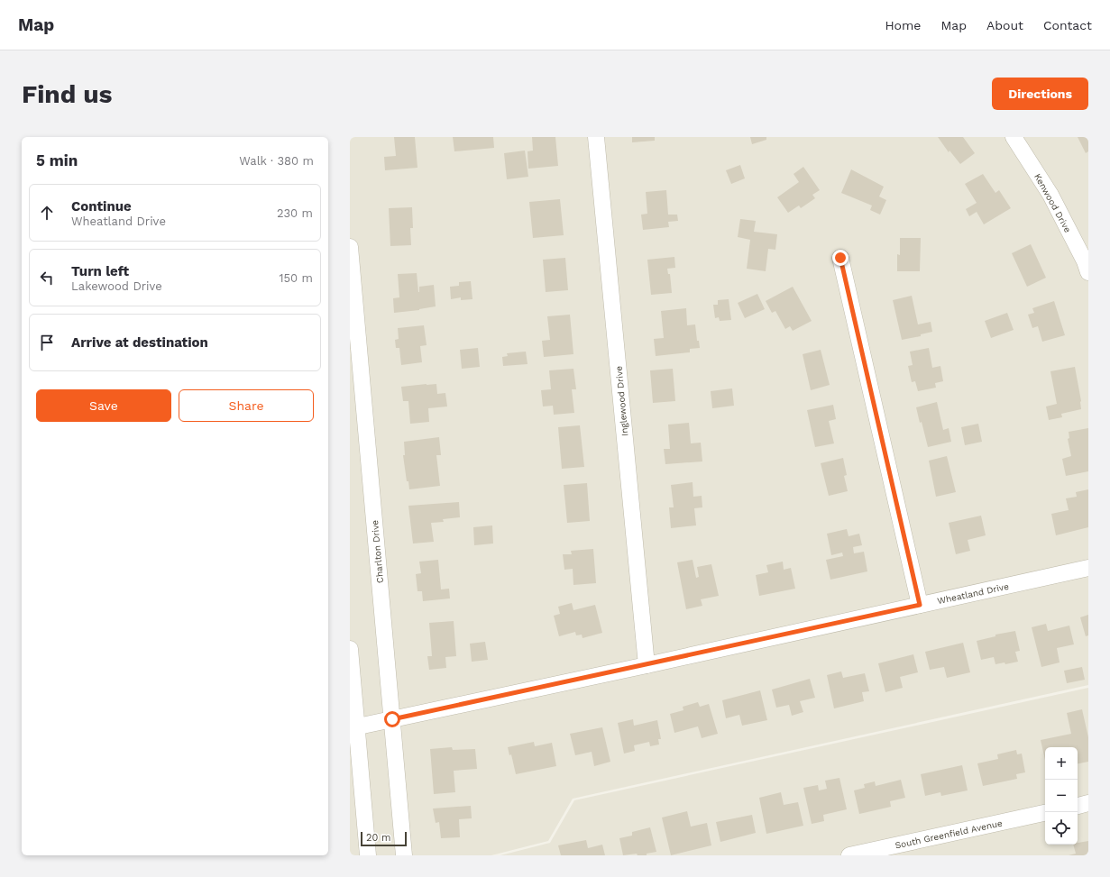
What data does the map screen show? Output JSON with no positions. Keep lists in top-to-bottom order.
{
  "streets": {
    "street": [
      "Kenwood Drive",
      "Inglewood Drive",
      "Charlton Drive",
      "Wheatland Drive",
      "South Greenfield Avenue"
    ]
  },
  "crossings": [
    ["Inglewood Drive", "Wheatland Drive"],
    ["Charlton Drive", "Wheatland Drive"]
  ],
  "scale_bar": "20 m",
  "page": {
    "header": "Map",
    "nav": [
      "Home",
      "Map",
      "About",
      "Contact"
    ],
    "buttons": [
      "Directions",
      ["Save", "Share"]
    ],
    "title": "Find us",
    "heading": ["5 min", "Walk · 380 m"],
    "list": [
      ["Continue", "Wheatland Drive", "230 m"],
      ["Turn left", "Lakewood Drive", "150 m"],
      "Arrive at destination"
    ],
    "map_buttons": ["+", "−"],
    "scale": "20 m"
  }
}
